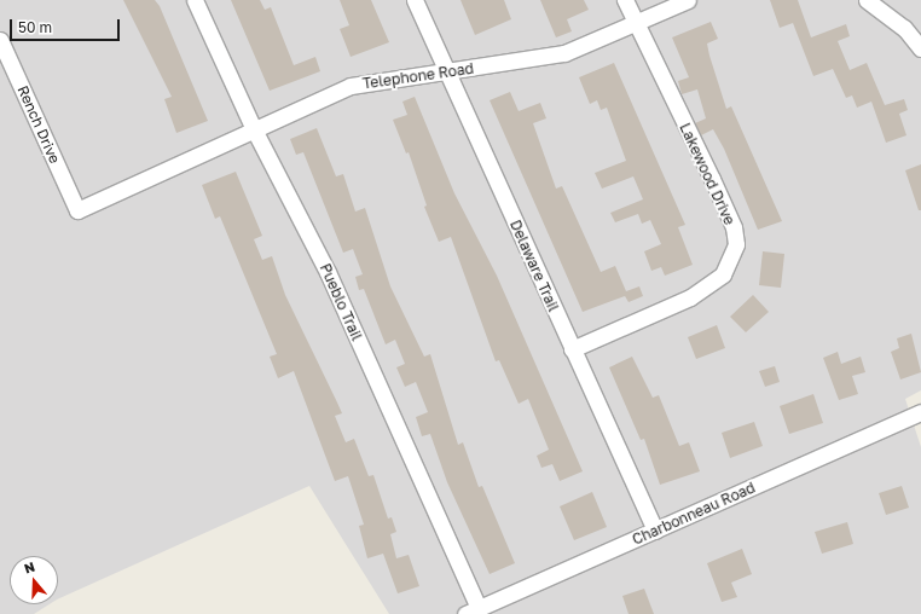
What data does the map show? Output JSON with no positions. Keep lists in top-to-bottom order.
{
  "streets": {
    "street": [
      "Telephone Road",
      "Rench Drive",
      "Lakewood Drive",
      "Delaware Trail",
      "Pueblo Trail",
      "Charbonneau Road"
    ]
  },
  "crossings": [
    ["Telephone Road", "Rench Drive"],
    ["Telephone Road", "Lakewood Drive"],
    ["Telephone Road", "Delaware Trail"],
    ["Telephone Road", "Pueblo Trail"],
    ["Lakewood Drive", "Delaware Trail"],
    ["Delaware Trail", "Charbonneau Road"],
    ["Pueblo Trail", "Charbonneau Road"]
  ],
  "scale_bar": "50 m",
  "north": "top"
}
